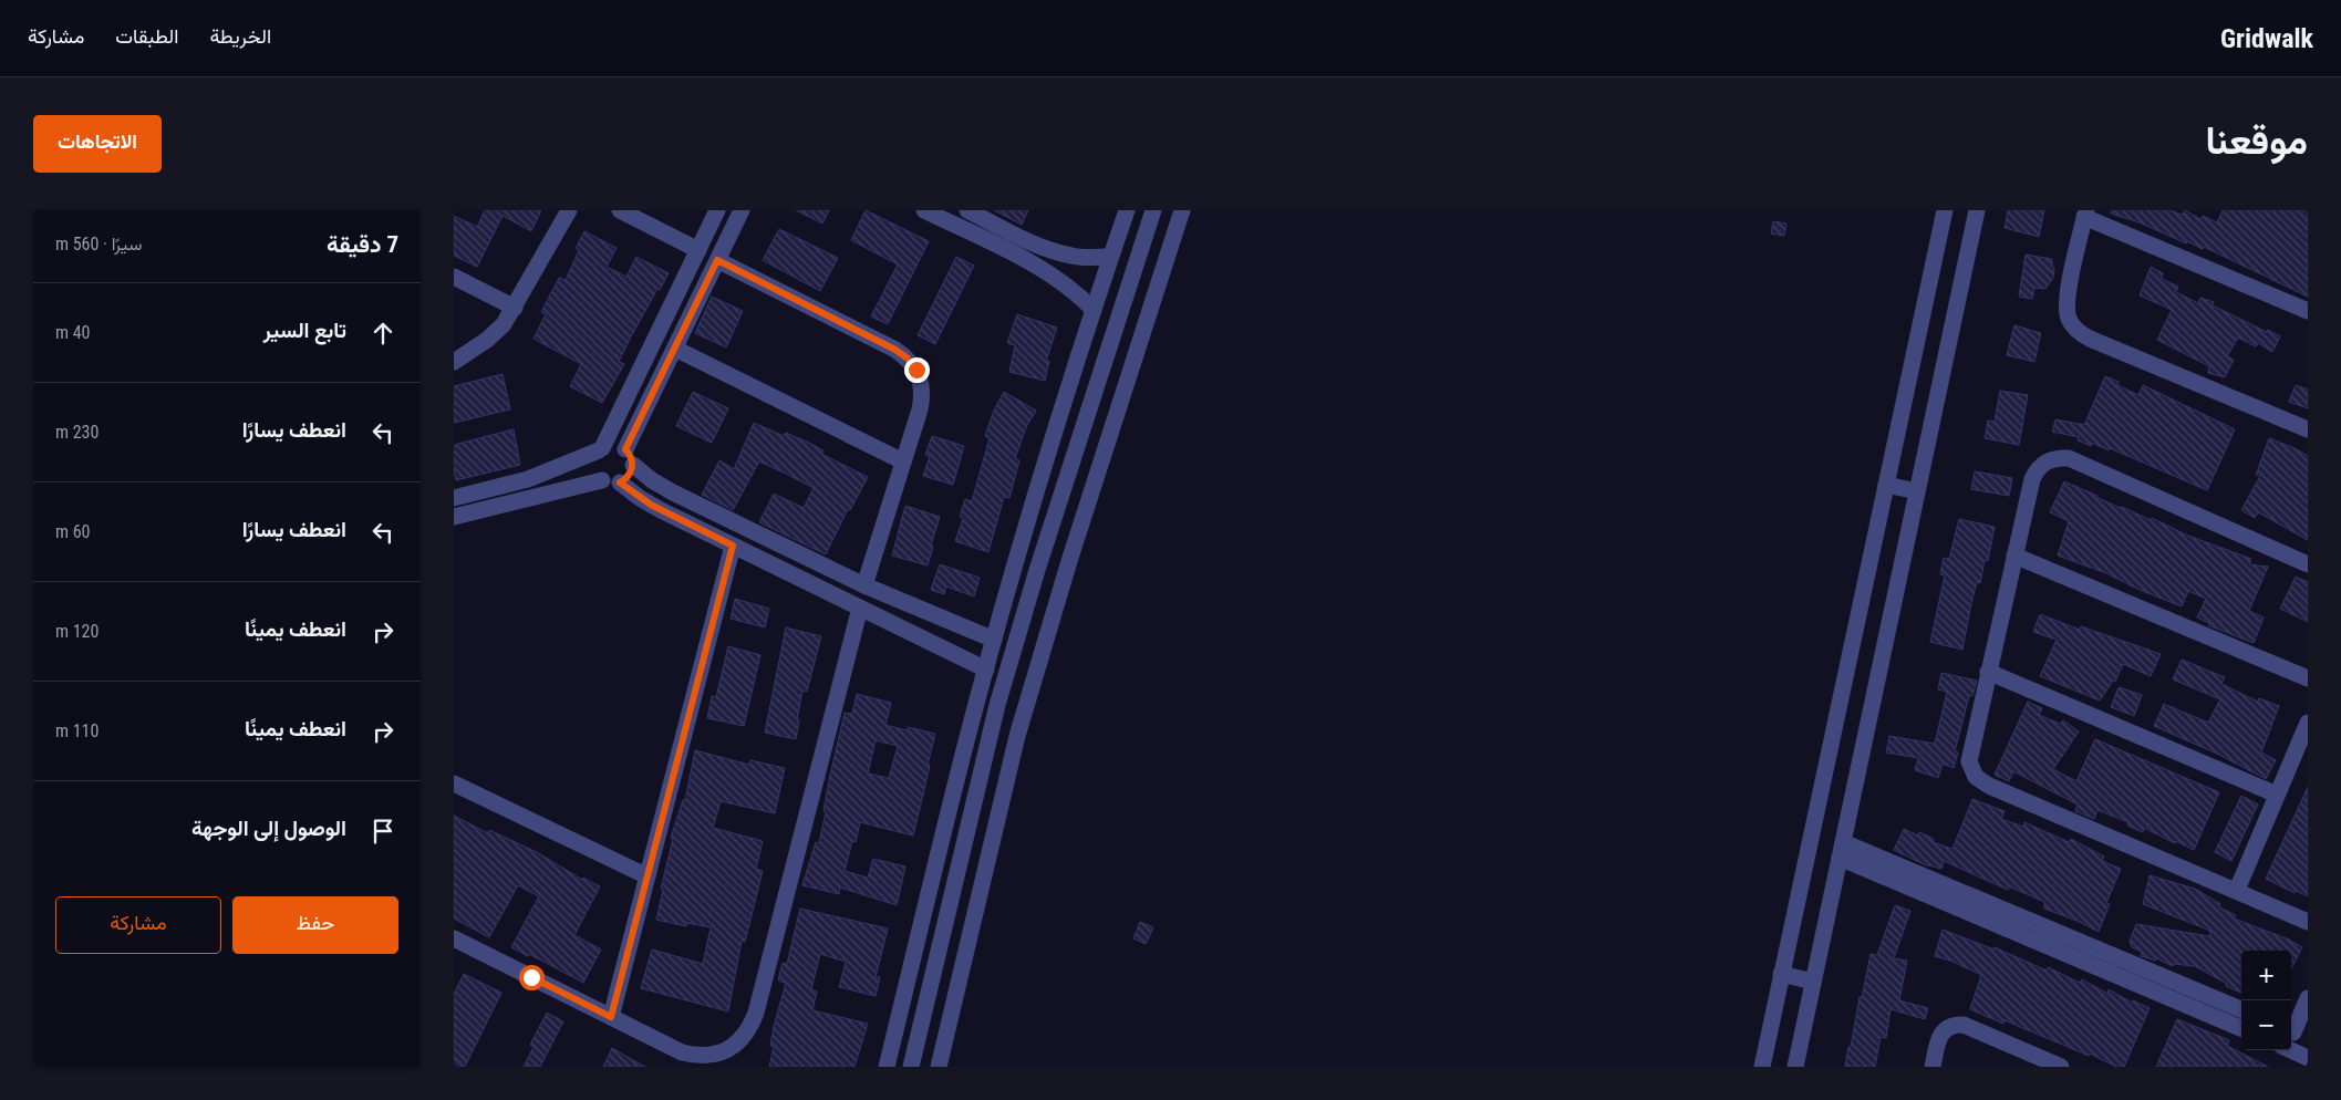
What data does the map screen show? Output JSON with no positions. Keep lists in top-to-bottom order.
{
  "page": {
    "header": "Gridwalk",
    "nav": ["الخريطة", "الطبقات", "مشاركة"],
    "title": "موقعنا",
    "buttons": [
      "الاتجاهات",
      ["حفظ", "مشاركة"]
    ],
    "heading": ["7 دقيقة", "سيرًا · 560 m"],
    "list": [
      ["تابع السير", "40 m"],
      ["انعطف يسارًا", "230 m"],
      ["انعطف يسارًا", "60 m"],
      ["انعطف يمينًا", "120 m"],
      ["انعطف يمينًا", "110 m"],
      "الوصول إلى الوجهة"
    ],
    "map_buttons": ["+", "−"]
  }
}
